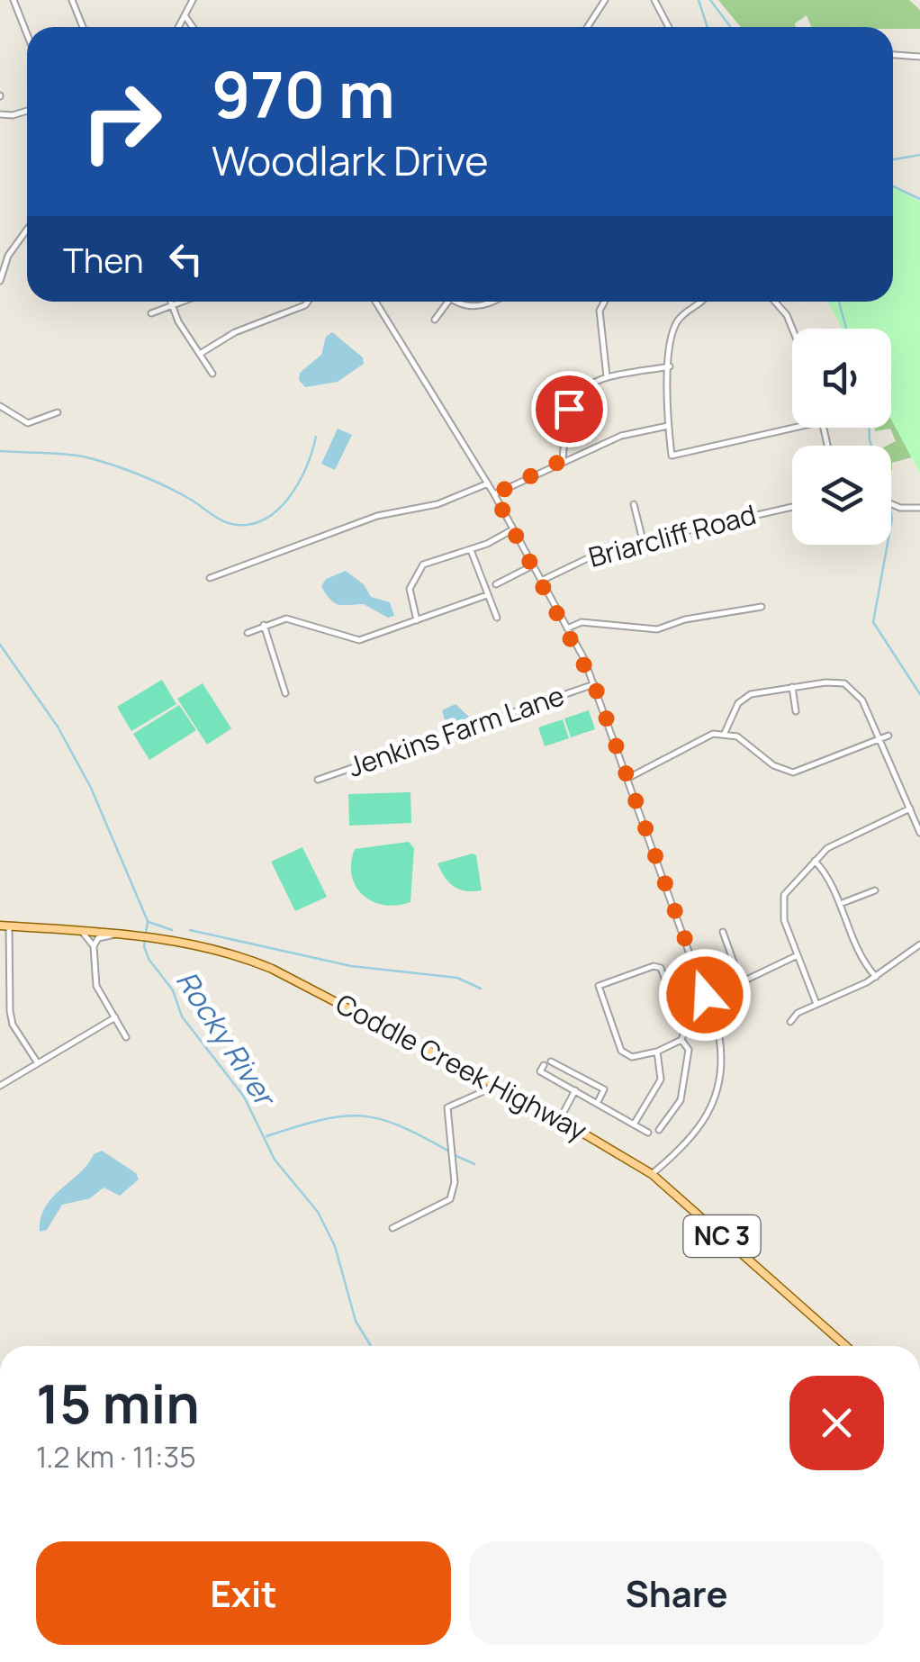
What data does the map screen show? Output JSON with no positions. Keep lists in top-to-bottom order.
{
  "streets": {
    "main road": ["Coddle Creek Highway", "NC 3"],
    "street": ["Briarcliff Road", "Jenkins Farm Lane"]
  },
  "water": ["Rocky River"],
  "page": {
    "turn": ["970 m", "Woodlark Drive"],
    "then": "Then",
    "heading": ["15 min", "1.2 km · 11:35"],
    "buttons": ["Exit", "Share"]
  }
}
